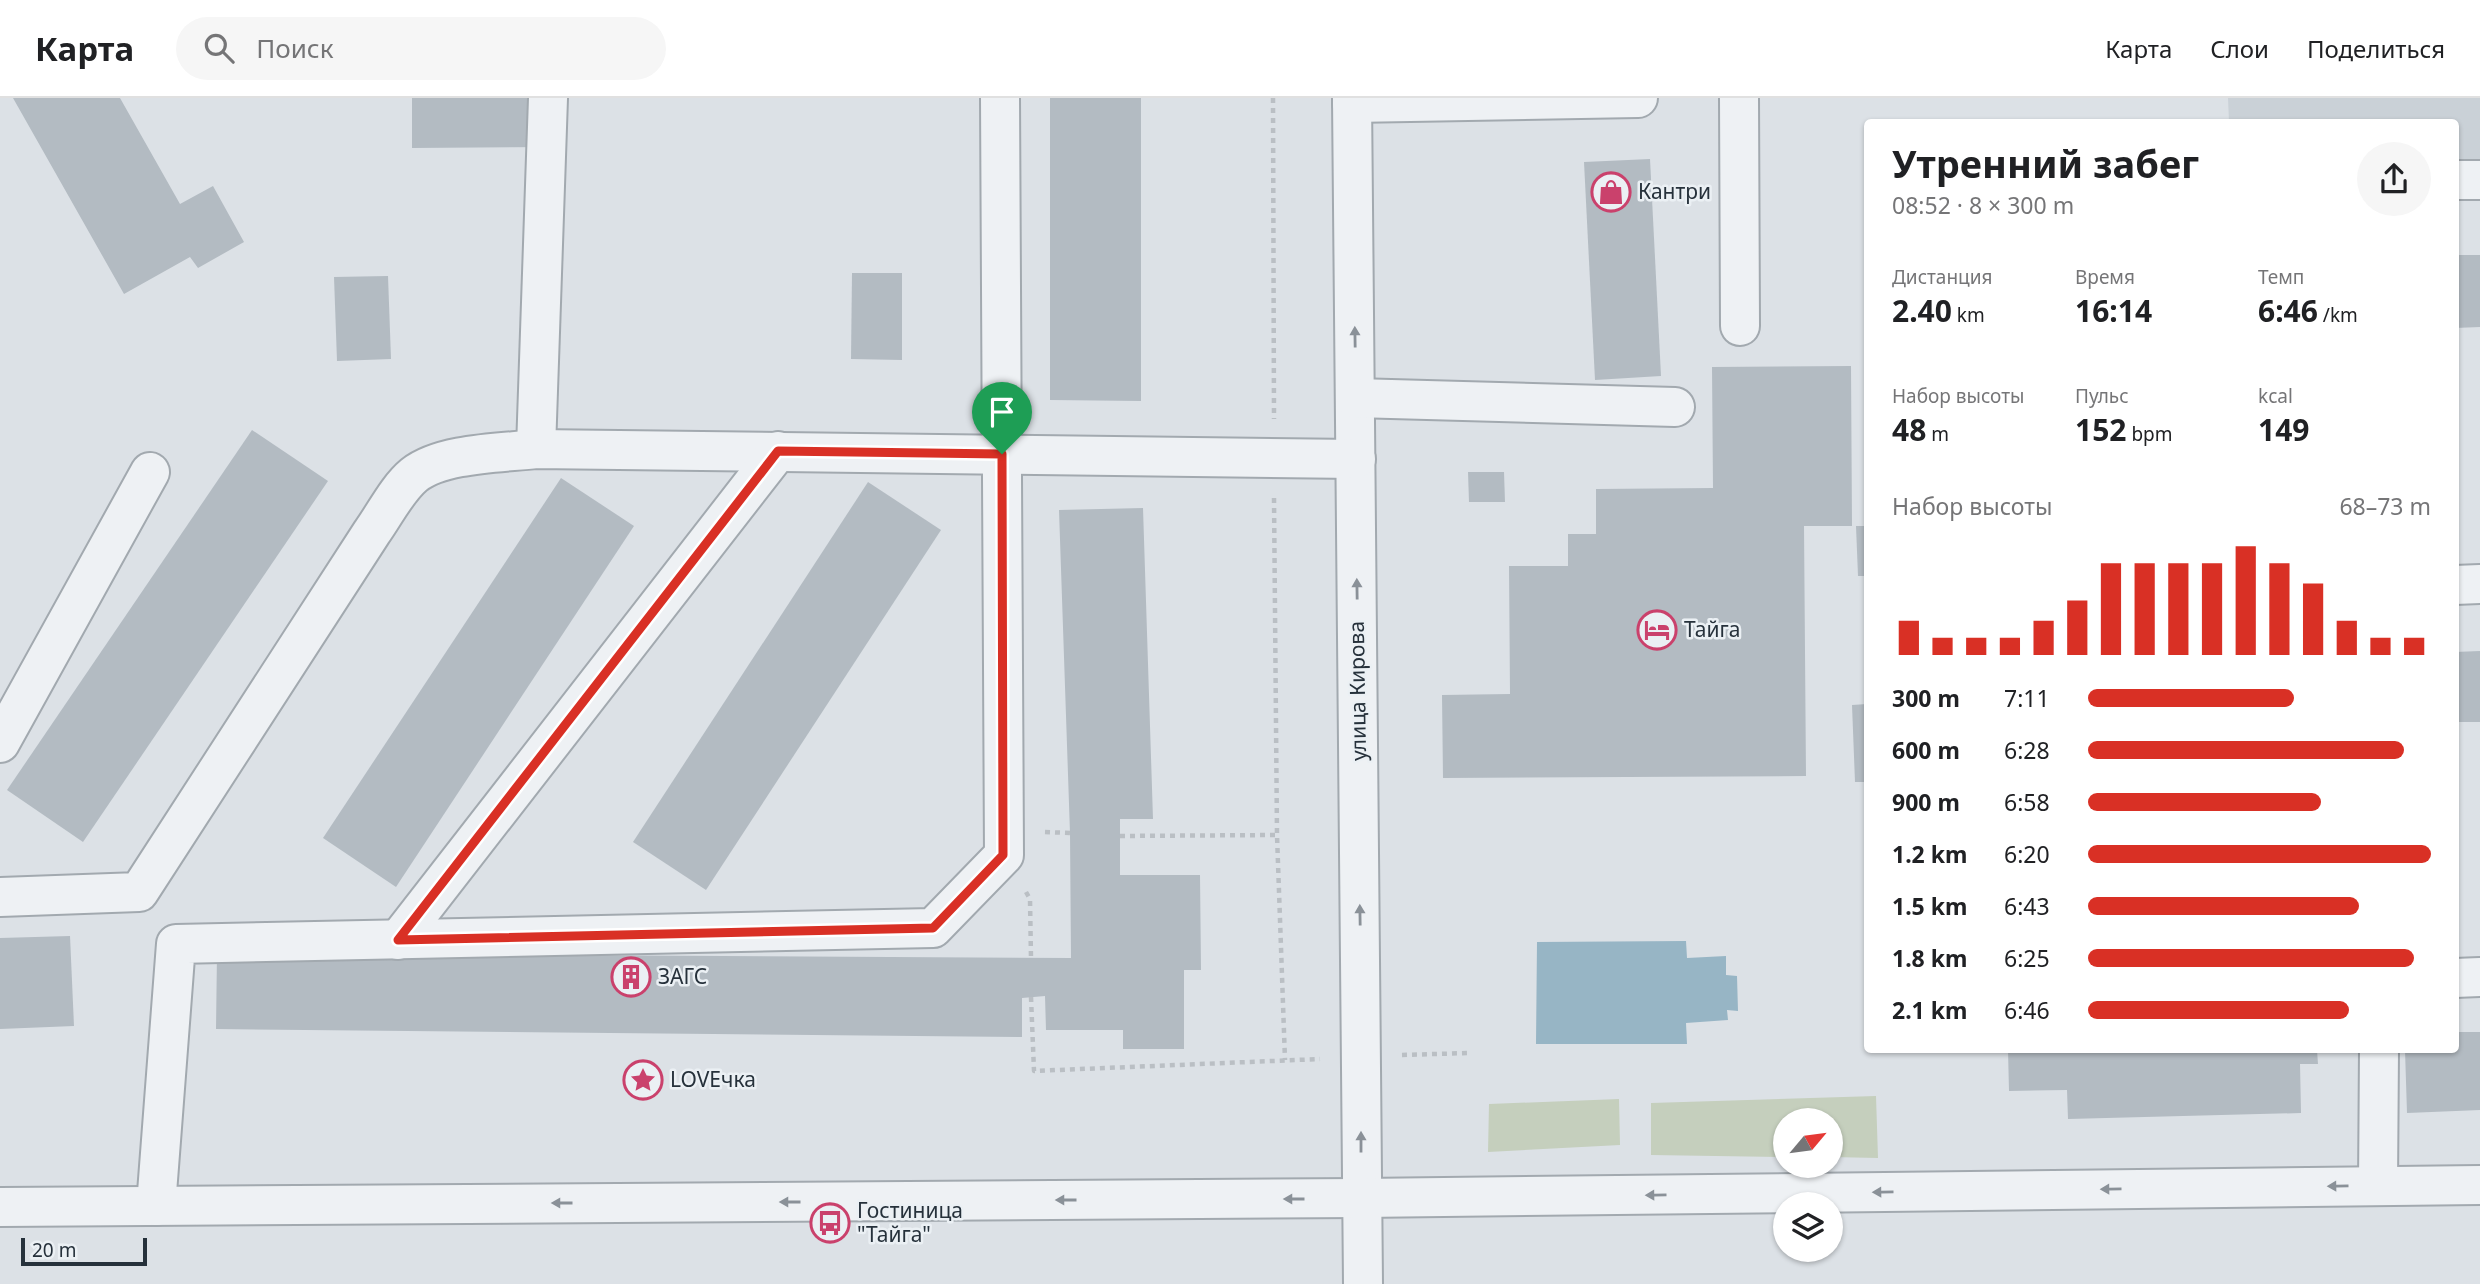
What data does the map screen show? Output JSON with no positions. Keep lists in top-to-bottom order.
{
  "streets": {
    "street": ["улица Кирова"]
  },
  "one_way": ["улица Кирова"],
  "places": {
    "shop": ["Кантри"],
    "hotel": ["Тайга"],
    "building": ["ЗАГС"],
    "place": ["LOVEчка"],
    "bus stop": ["Гостиница \"Тайга\""]
  },
  "scale_bar": "20 m",
  "north": "top right",
  "page": {
    "header": "Карта",
    "search": "Поиск",
    "nav": ["Карта", "Слои", "Поделиться"],
    "heading": ["Утренний забег", "08:52 · 8 × 300 m"],
    "stats": [
      ["Дистанция", "2.40 km"],
      ["Время", "16:14"],
      ["Темп", "6:46 /km"],
      ["Набор высоты", "48 m"],
      ["Пульс", "152 bpm"],
      ["kcal", "149"]
    ],
    "chart": ["Набор высоты", "68–73 m"],
    "list": [
      {
        "name": "300 m",
        "note": "7:11"
      },
      {
        "name": "600 m",
        "note": "6:28"
      },
      {
        "name": "900 m",
        "note": "6:58"
      },
      {
        "name": "1.2 km",
        "note": "6:20"
      },
      {
        "name": "1.5 km",
        "note": "6:43"
      },
      {
        "name": "1.8 km",
        "note": "6:25"
      },
      {
        "name": "2.1 km",
        "note": "6:46"
      }
    ],
    "scale": "20 m"
  }
}
